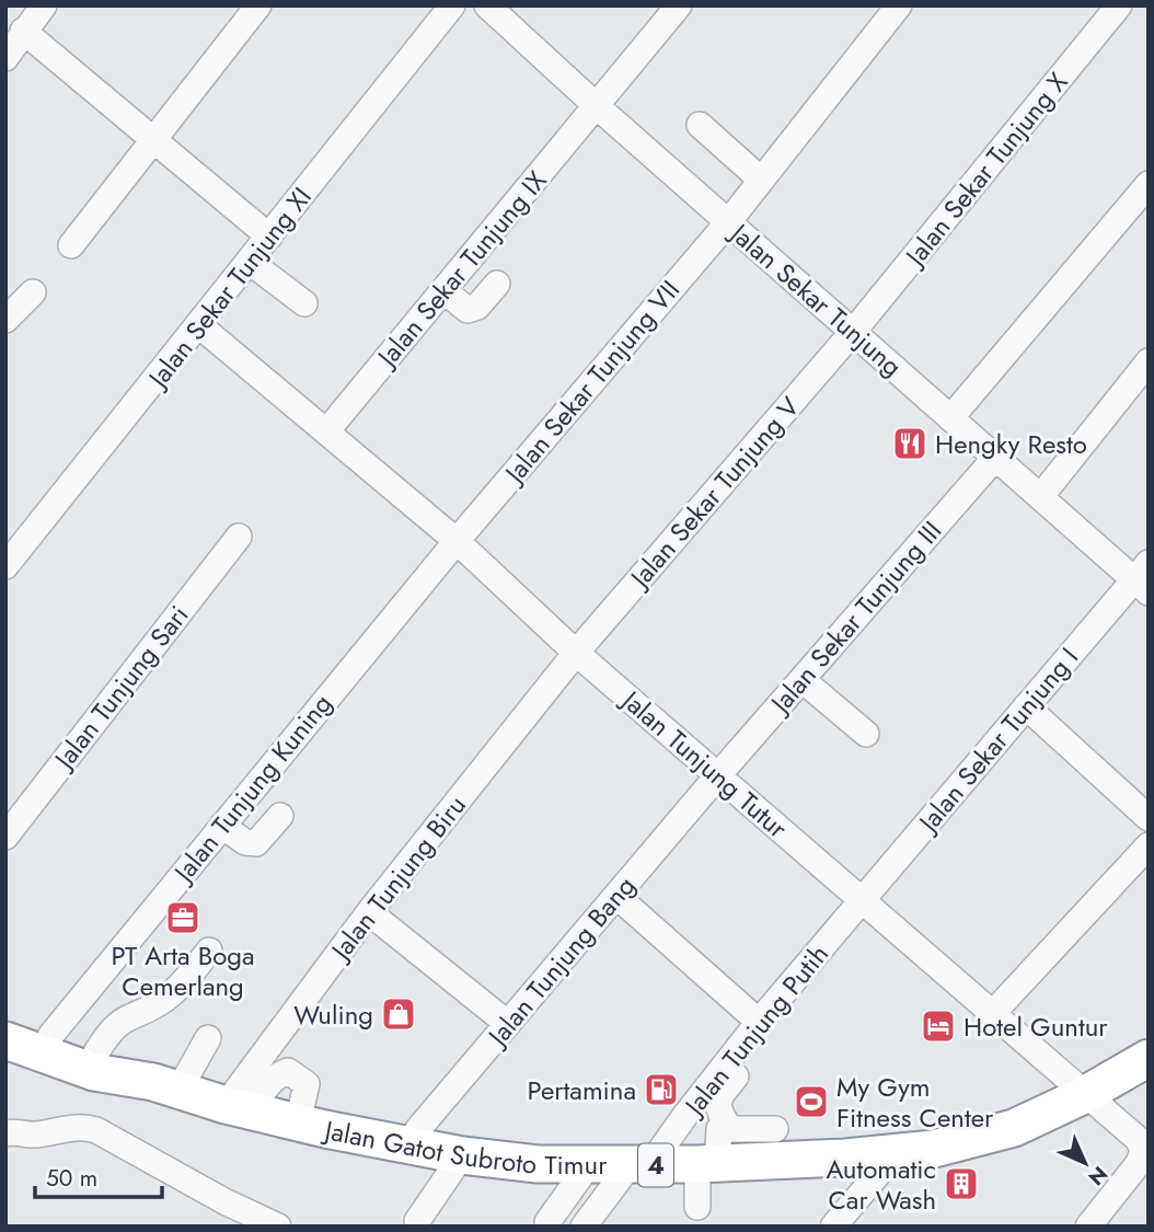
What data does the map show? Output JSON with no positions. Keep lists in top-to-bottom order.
{
  "streets": {
    "highway": ["Jalan Gatot Subroto Timur", "4"],
    "street": [
      "Jalan Sekar Tunjung X",
      "Jalan Sekar Tunjung IX",
      "Jalan Sekar Tunjung XI",
      "Jalan Sekar Tunjung",
      "Jalan Sekar Tunjung VII",
      "Jalan Sekar Tunjung V",
      "Jalan Sekar Tunjung III",
      "Jalan Tunjung Sari",
      "Jalan Sekar Tunjung I",
      "Jalan Tunjung Tutur",
      "Jalan Tunjung Kuning",
      "Jalan Tunjung Biru",
      "Jalan Tunjung Bang",
      "Jalan Tunjung Putih"
    ]
  },
  "crossings": [
    ["Jalan Sekar Tunjung X", "Jalan Sekar Tunjung"],
    ["Jalan Sekar Tunjung X", "Jalan Sekar Tunjung V"],
    ["Jalan Sekar Tunjung IX", "Jalan Sekar Tunjung"],
    ["Jalan Sekar Tunjung IX", "Jalan Tunjung Tutur"],
    ["Jalan Sekar Tunjung XI", "Jalan Tunjung Tutur"],
    ["Jalan Sekar Tunjung", "Jalan Sekar Tunjung VII"],
    ["Jalan Sekar Tunjung", "Jalan Sekar Tunjung V"],
    ["Jalan Sekar Tunjung", "Jalan Sekar Tunjung III"],
    ["Jalan Sekar Tunjung", "Jalan Sekar Tunjung I"],
    ["Jalan Sekar Tunjung VII", "Jalan Tunjung Tutur"],
    ["Jalan Sekar Tunjung VII", "Jalan Tunjung Kuning"],
    ["Jalan Sekar Tunjung V", "Jalan Tunjung Tutur"],
    ["Jalan Sekar Tunjung V", "Jalan Tunjung Biru"],
    ["Jalan Sekar Tunjung III", "Jalan Tunjung Tutur"],
    ["Jalan Sekar Tunjung III", "Jalan Tunjung Bang"],
    ["Jalan Sekar Tunjung I", "Jalan Tunjung Tutur"],
    ["Jalan Sekar Tunjung I", "Jalan Tunjung Putih"],
    ["Jalan Tunjung Tutur", "Jalan Tunjung Kuning"],
    ["Jalan Tunjung Tutur", "Jalan Tunjung Biru"],
    ["Jalan Tunjung Tutur", "Jalan Tunjung Bang"],
    ["Jalan Tunjung Tutur", "Jalan Tunjung Putih"],
    ["Jalan Tunjung Tutur", "Jalan Gatot Subroto Timur"],
    ["Jalan Tunjung Kuning", "4"],
    ["Jalan Tunjung Biru", "Jalan Gatot Subroto Timur"],
    ["Jalan Tunjung Bang", "Jalan Gatot Subroto Timur"],
    ["Jalan Tunjung Putih", "Jalan Gatot Subroto Timur"],
    ["Jalan Gatot Subroto Timur", "4"]
  ],
  "places": {
    "restaurant": ["Hengky Resto"],
    "office": ["PT Arta Boga Cemerlang"],
    "shop": ["Wuling"],
    "hotel": ["Hotel Guntur"],
    "fuel station": ["Pertamina"],
    "sports": ["My Gym Fitness Center"],
    "building": ["Automatic Car Wash"]
  },
  "scale_bar": "50 m",
  "north": "bottom right"
}
